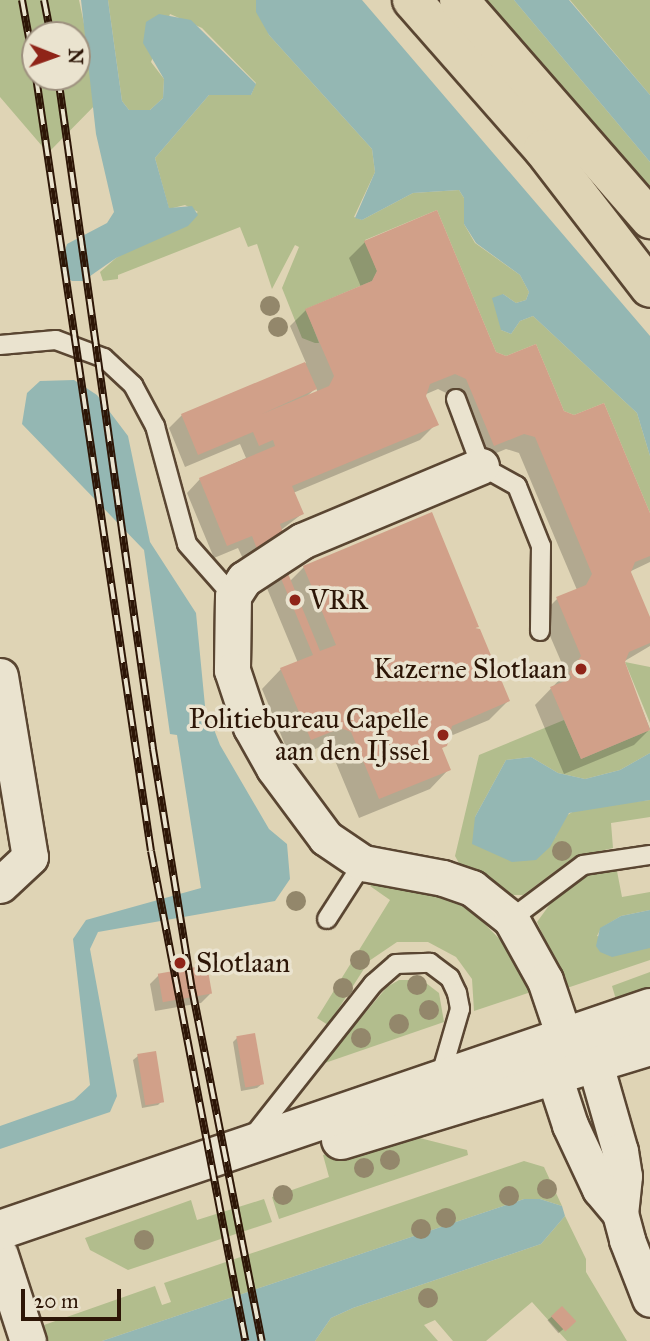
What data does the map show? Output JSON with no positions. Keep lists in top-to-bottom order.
{
  "places": [
    "VRR",
    "Kazerne Slotlaan",
    "Politiebureau Capelle aan den IJssel",
    "Slotlaan"
  ],
  "scale_bar": "20 m",
  "north": "right"
}
